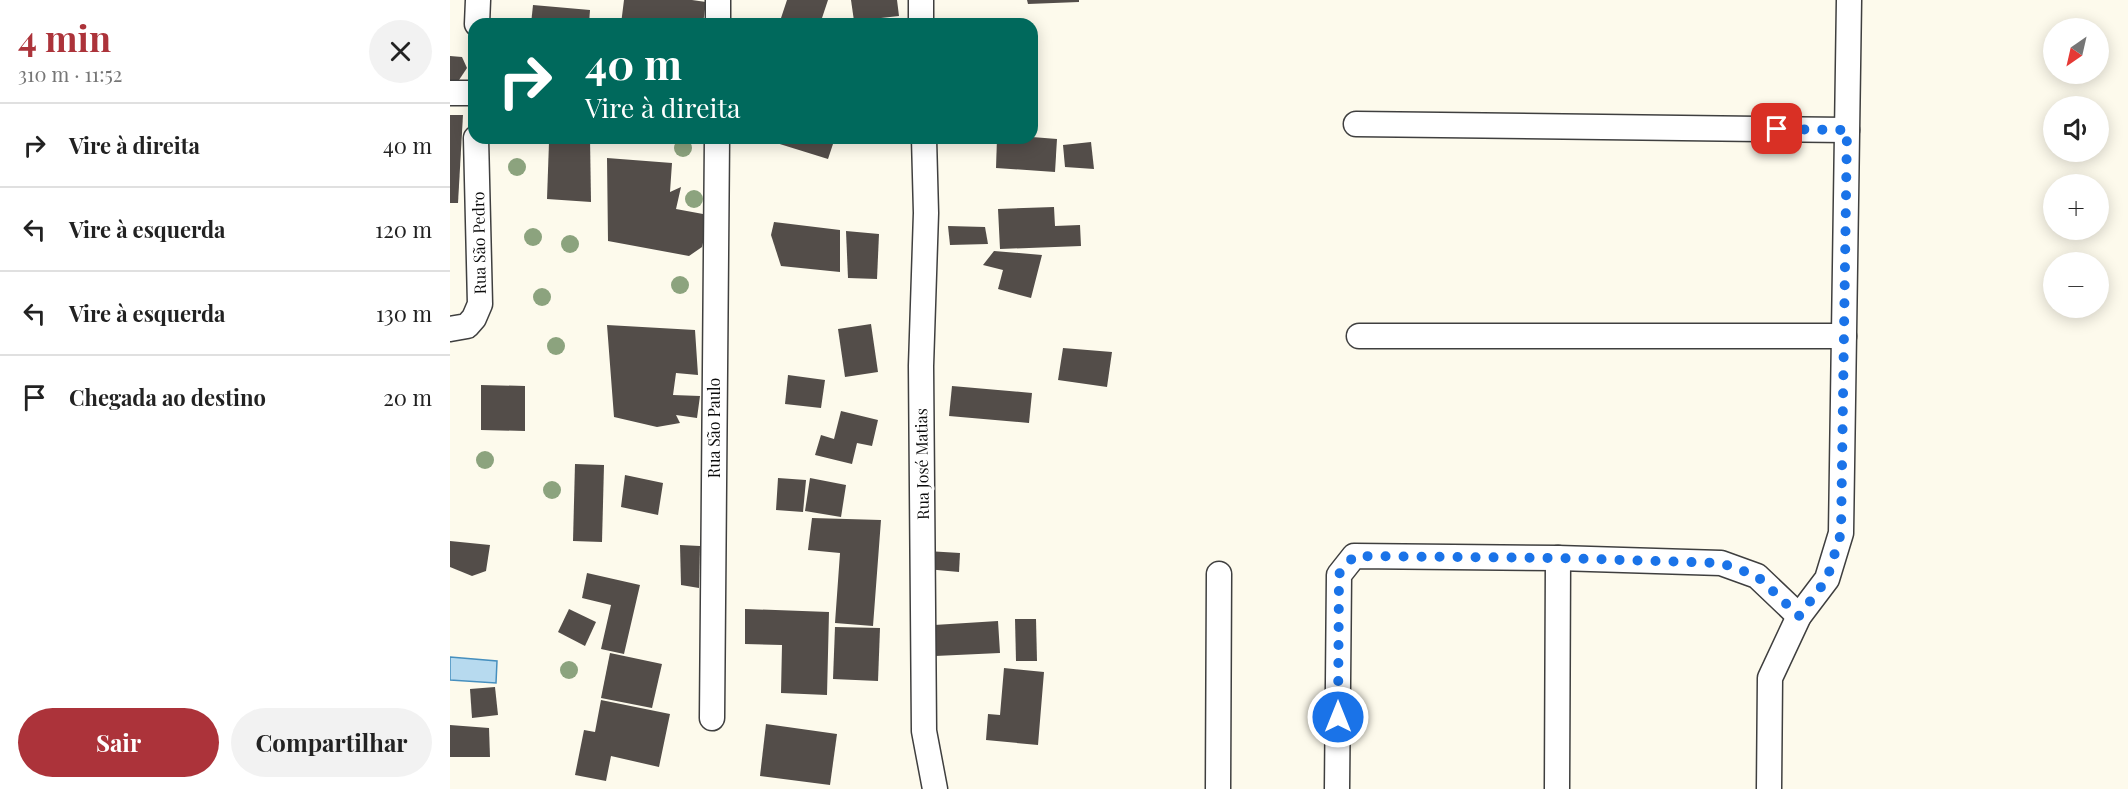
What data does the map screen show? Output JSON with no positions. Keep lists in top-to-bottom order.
{
  "streets": {
    "street": ["Rua São Pedro", "Rua São Paulo", "Rua José Matias"]
  },
  "north": "bottom left",
  "page": {
    "heading": ["4 min", "310 m · 11:52"],
    "map_buttons": ["+", "−"],
    "turn": ["40 m", "Vire à direita"],
    "list": [
      {
        "name": "Vire à direita",
        "value": "40 m"
      },
      {
        "name": "Vire à esquerda",
        "value": "120 m"
      },
      {
        "name": "Vire à esquerda",
        "value": "130 m"
      },
      {
        "name": "Chegada ao destino",
        "value": "20 m"
      }
    ],
    "buttons": ["Sair", "Compartilhar"]
  }
}
